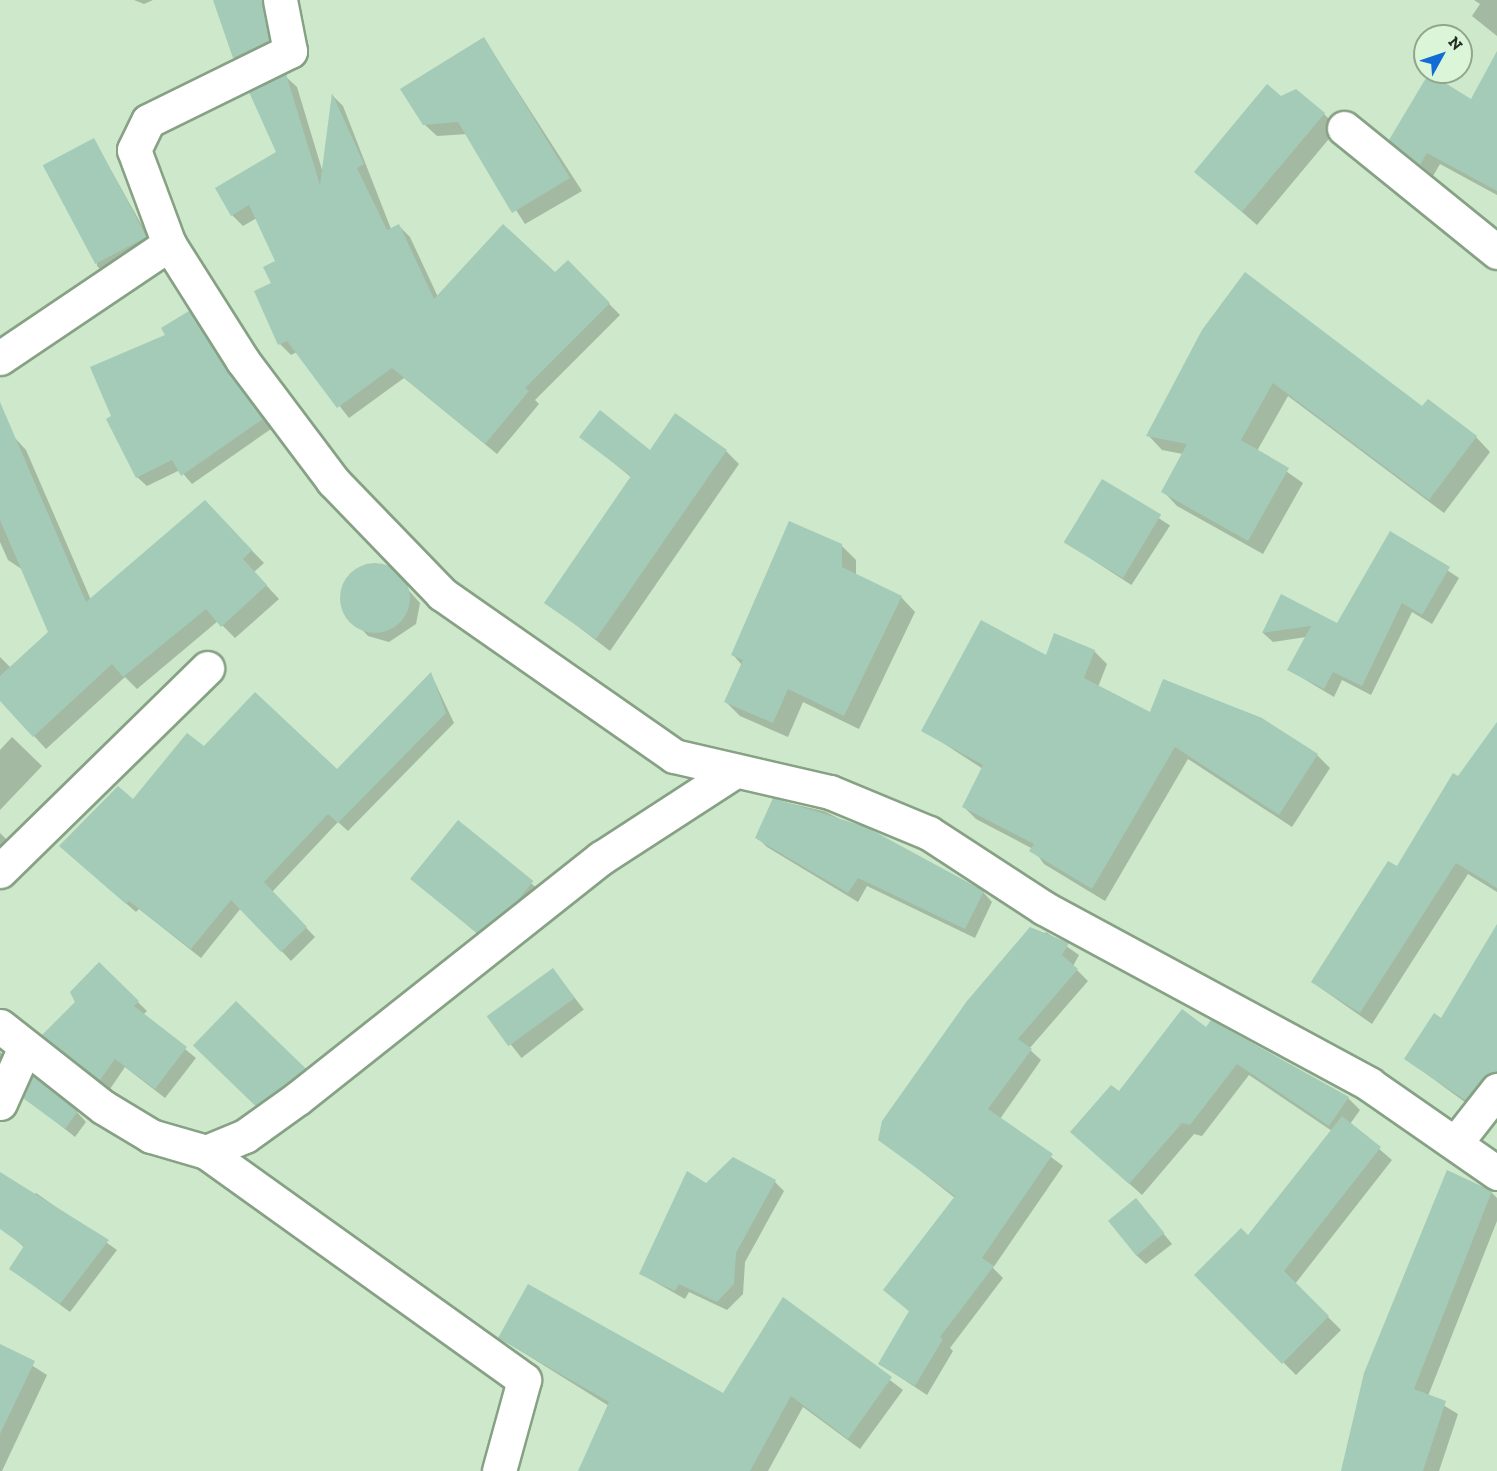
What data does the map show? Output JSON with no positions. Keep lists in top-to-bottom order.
{
  "north": "top right"
}
